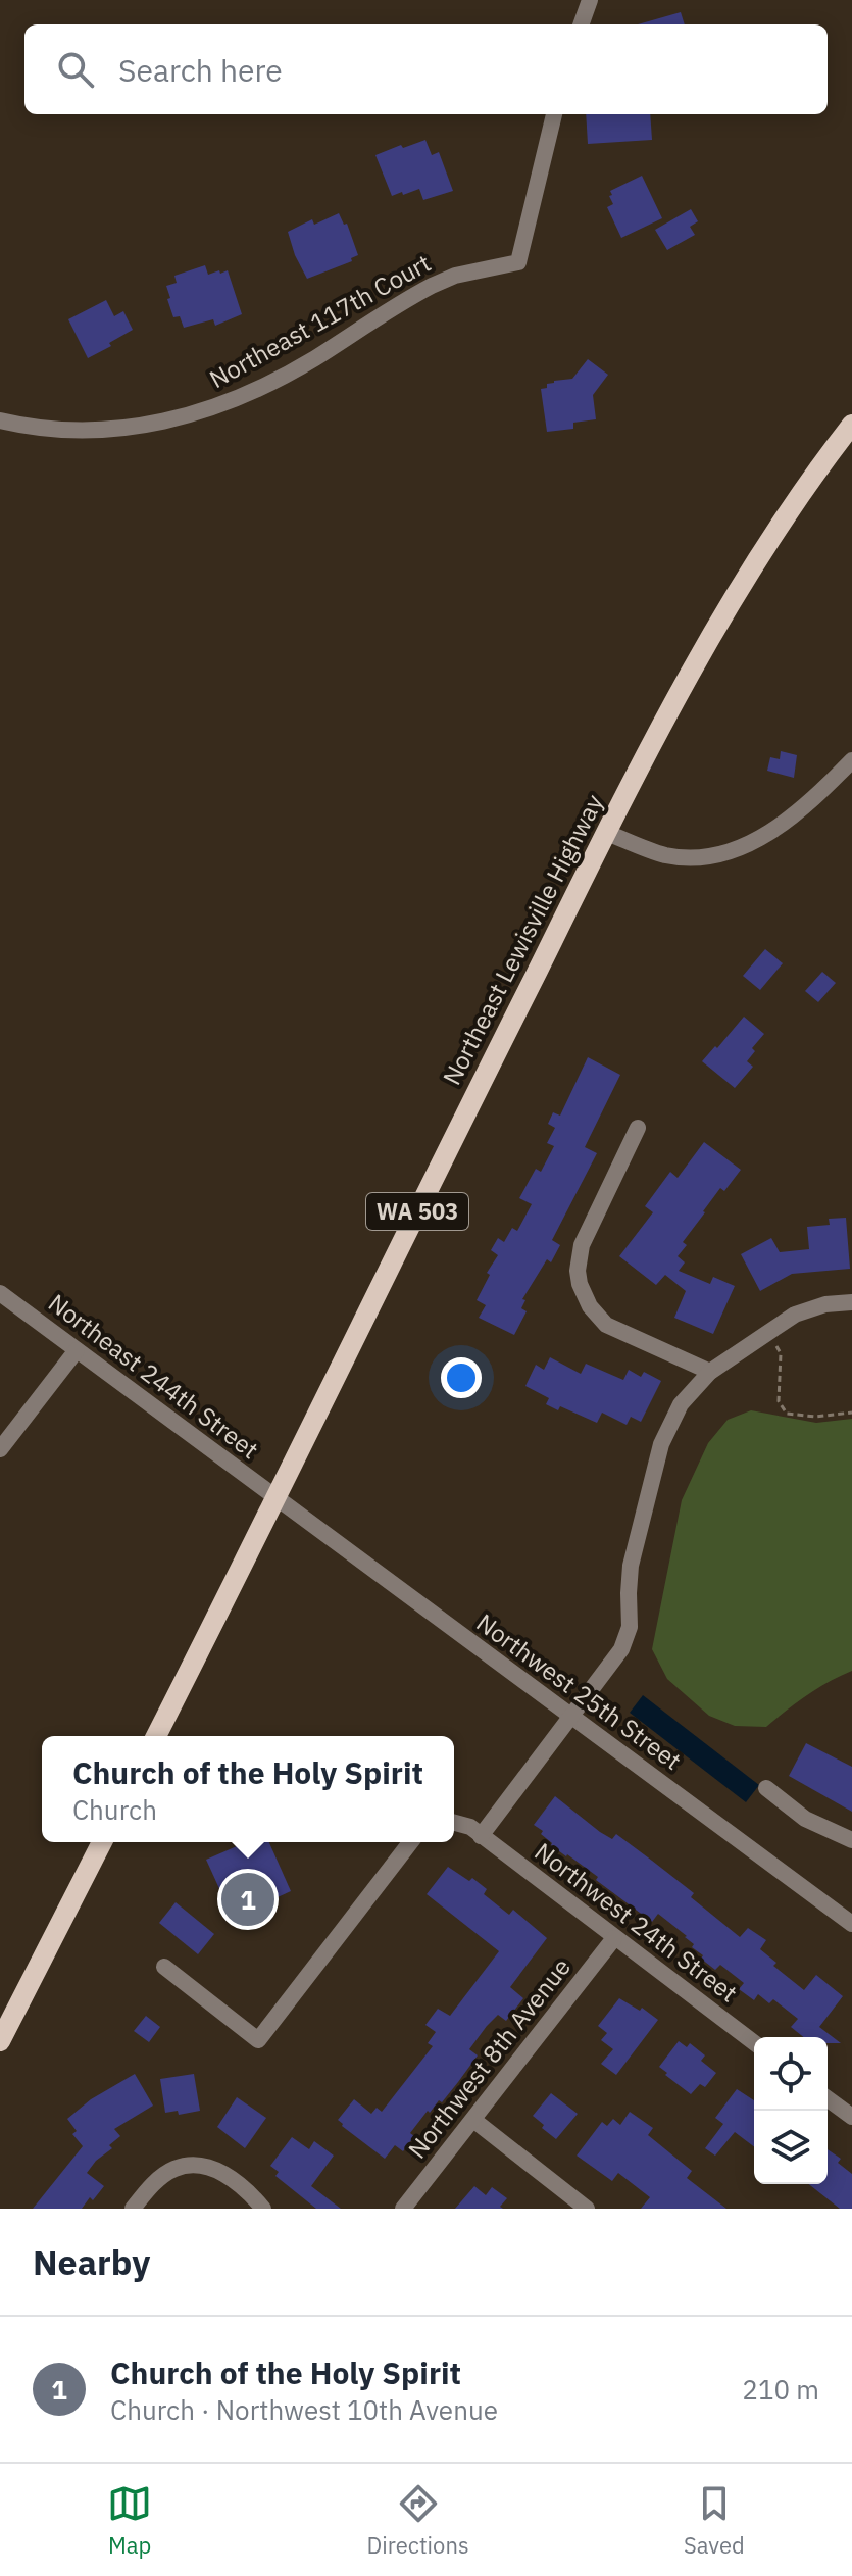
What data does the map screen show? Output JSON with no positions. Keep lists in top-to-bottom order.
{
  "streets": {
    "main road": ["Northeast Lewisville Highway", "WA 503"],
    "street": [
      "Northeast 117th Court",
      "Northeast 244th Street",
      "Northwest 25th Street",
      "Northwest 24th Street",
      "Northwest 8th Avenue"
    ]
  },
  "crossings": [
    ["Northeast Lewisville Highway", "WA 503"],
    ["Northeast Lewisville Highway", "Northeast 244th Street"],
    ["Northeast Lewisville Highway", "Northwest 25th Street"],
    ["WA 503", "Northeast 244th Street"],
    ["WA 503", "Northwest 25th Street"],
    ["Northeast 244th Street", "Northwest 25th Street"],
    ["Northwest 24th Street", "Northwest 8th Avenue"]
  ],
  "page": {
    "search": "Search here",
    "popup": ["Church of the Holy Spirit", "Church"],
    "pins": "1",
    "heading": "Nearby",
    "list": [
      {
        "mark": "1",
        "name": "Church of the Holy Spirit",
        "note": "Church · Northwest 10th Avenue",
        "value": "210 m"
      }
    ],
    "nav": ["Map", "Directions", "Saved"]
  }
}
